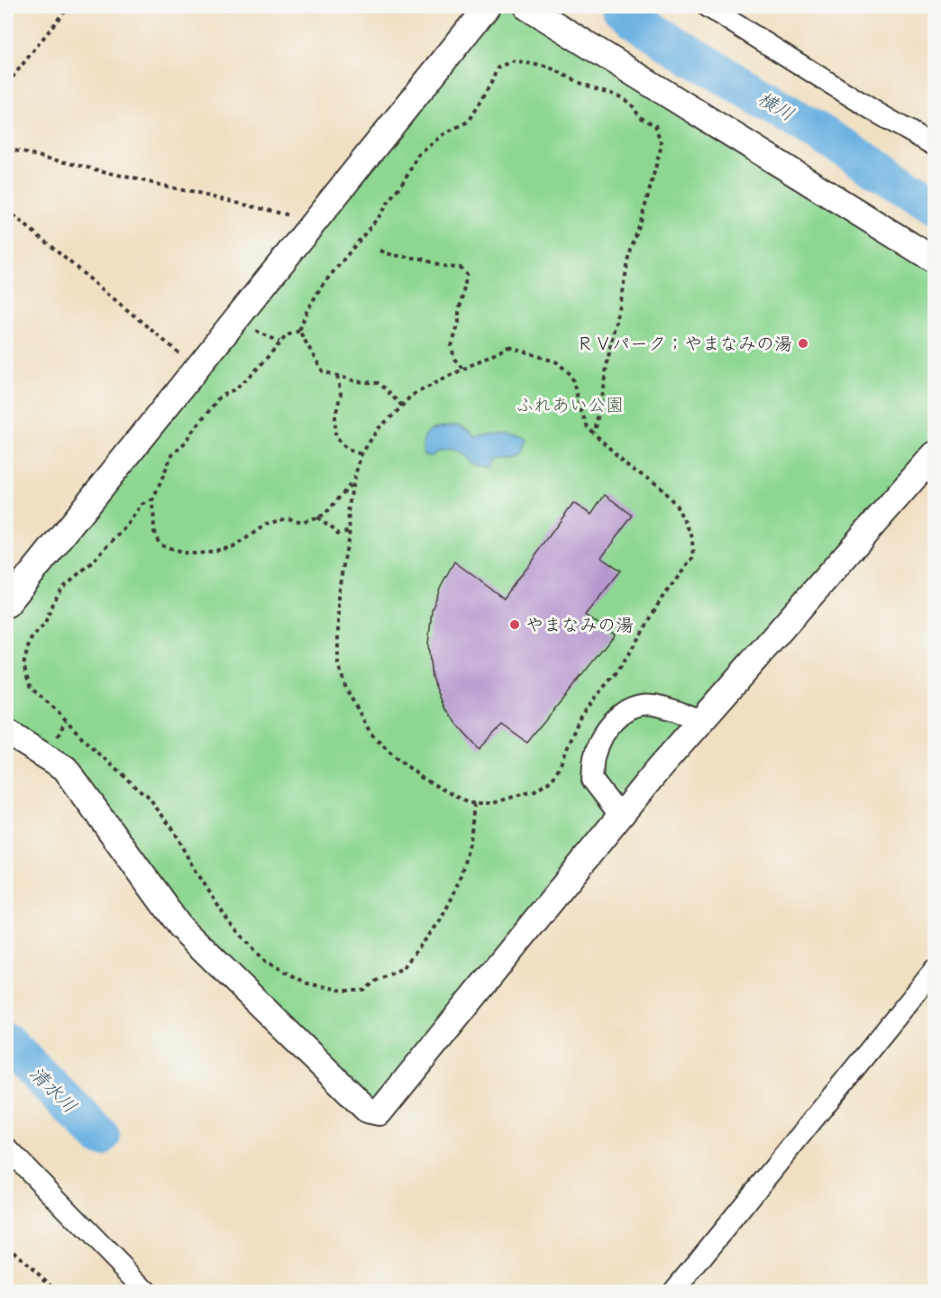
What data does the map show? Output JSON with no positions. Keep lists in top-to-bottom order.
{
  "water": ["横川", "清水川"],
  "parks": ["ふれあい公園"],
  "places": ["ＲＶパーク；やまなみの湯", "やまなみの湯"]
}
